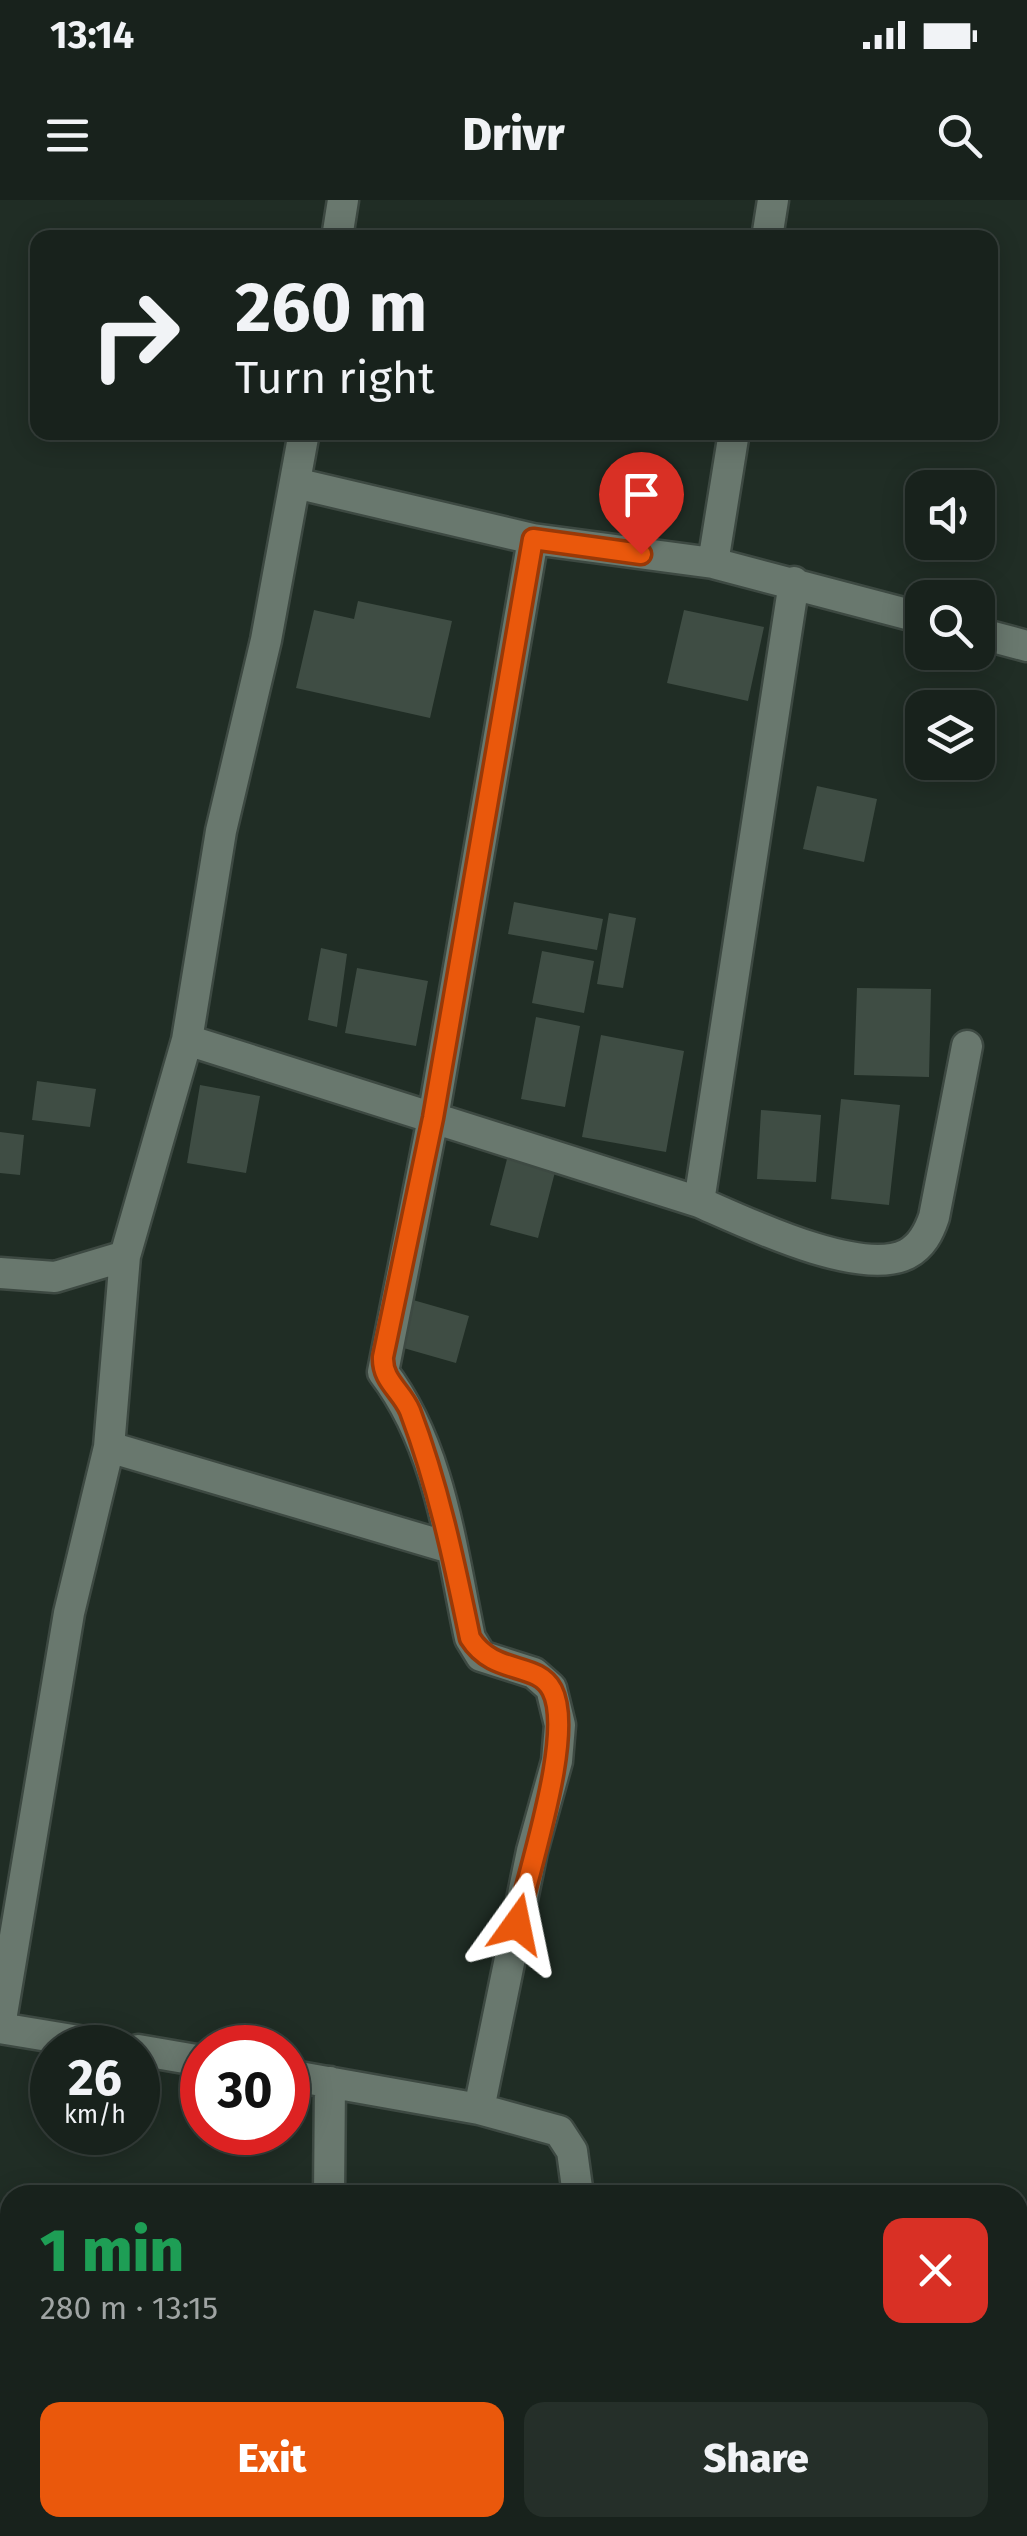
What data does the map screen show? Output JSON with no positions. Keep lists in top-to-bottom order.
{
  "page": {
    "status": "13:14",
    "header": "Drivr",
    "turn": ["260 m", "Turn right"],
    "speed": "26 km/h",
    "limit": "30",
    "heading": ["1 min", "280 m · 13:15"],
    "buttons": ["Exit", "Share"]
  }
}
